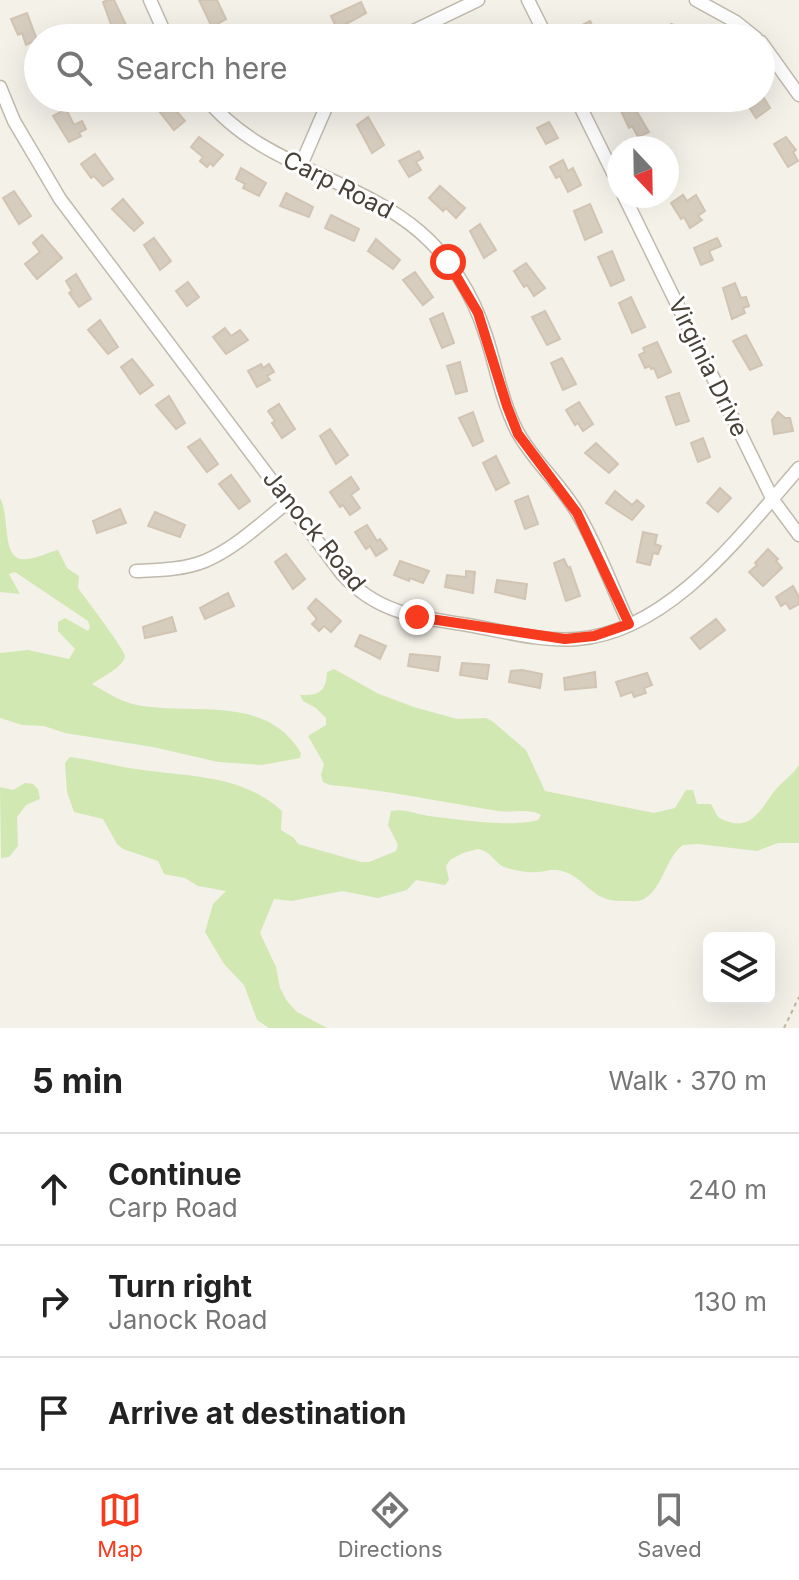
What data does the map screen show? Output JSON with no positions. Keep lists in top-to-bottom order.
{
  "streets": {
    "street": ["Carp Road", "Virginia Drive", "Janock Road"]
  },
  "crossings": [
    ["Carp Road", "Janock Road"],
    ["Virginia Drive", "Janock Road"]
  ],
  "north": "bottom",
  "page": {
    "search": "Search here",
    "heading": ["5 min", "Walk · 370 m"],
    "list": [
      ["Continue", "Carp Road", "240 m"],
      ["Turn right", "Janock Road", "130 m"],
      "Arrive at destination"
    ],
    "nav": ["Map", "Directions", "Saved"]
  }
}
